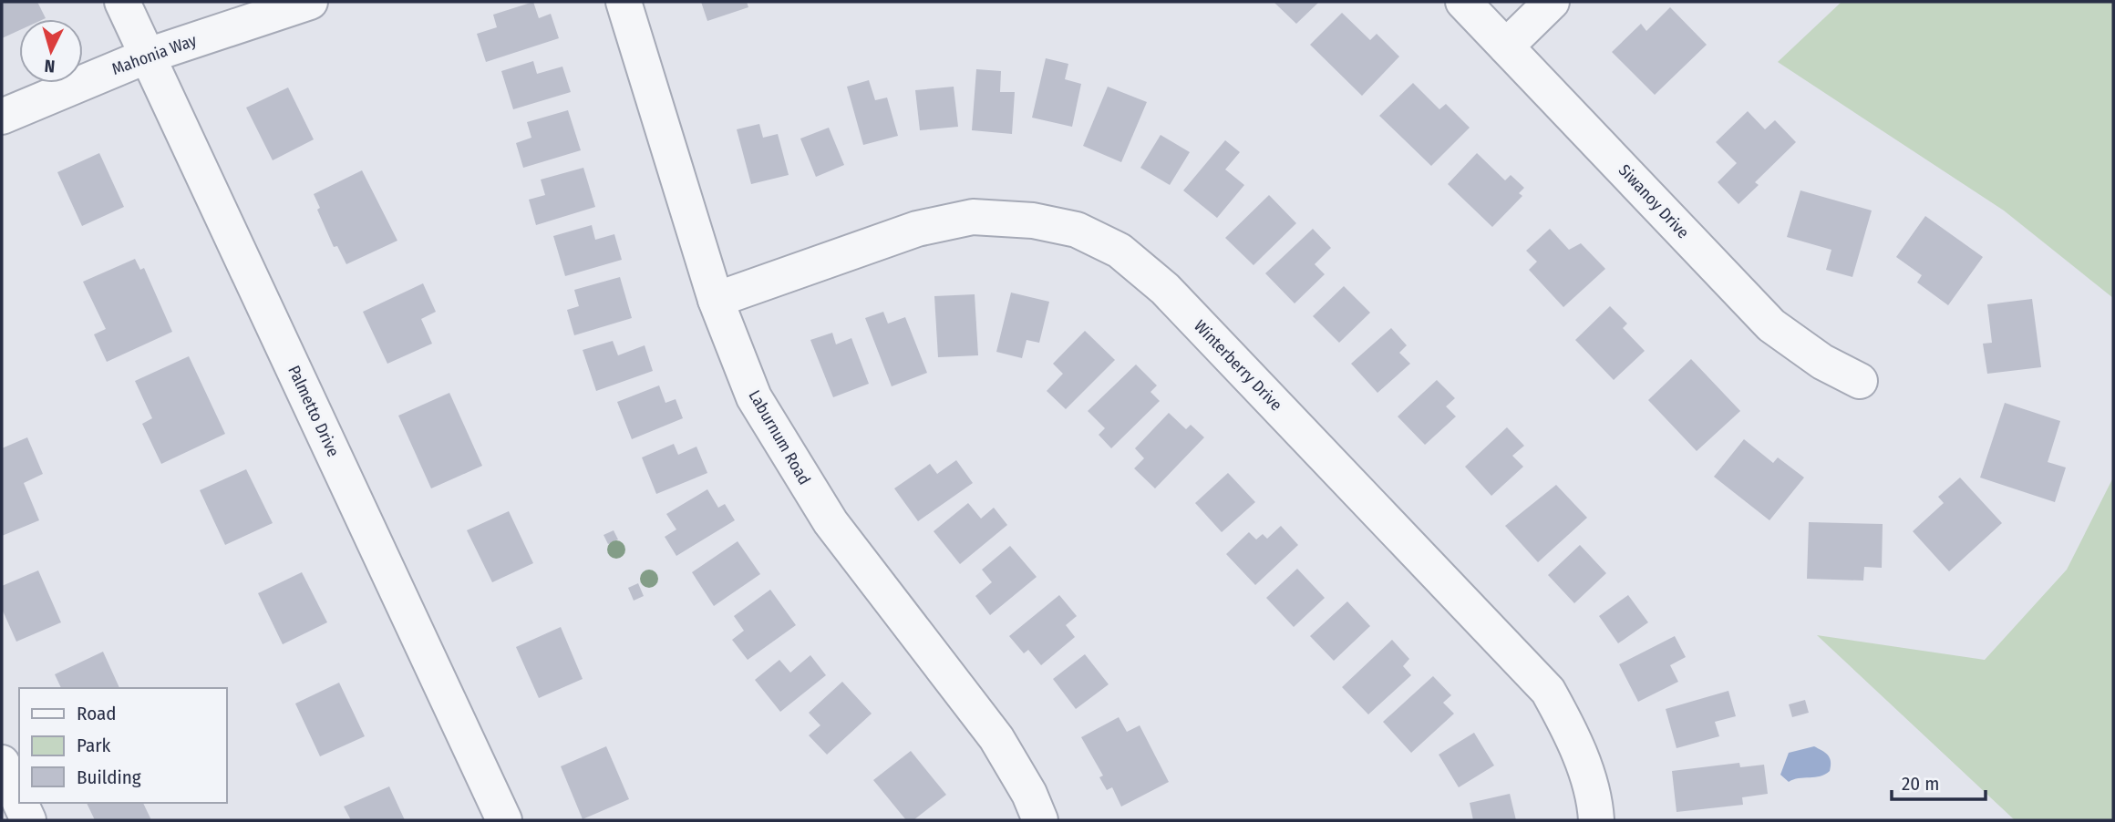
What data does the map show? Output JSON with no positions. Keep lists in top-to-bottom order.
{
  "streets": {
    "street": [
      "Mahonia Way",
      "Siwanoy Drive",
      "Winterberry Drive",
      "Palmetto Drive",
      "Laburnum Road"
    ]
  },
  "crossings": [
    ["Mahonia Way", "Palmetto Drive"],
    ["Winterberry Drive", "Laburnum Road"]
  ],
  "legend": ["Road", "Park", "Building"],
  "scale_bar": "20 m",
  "north": "bottom"
}
